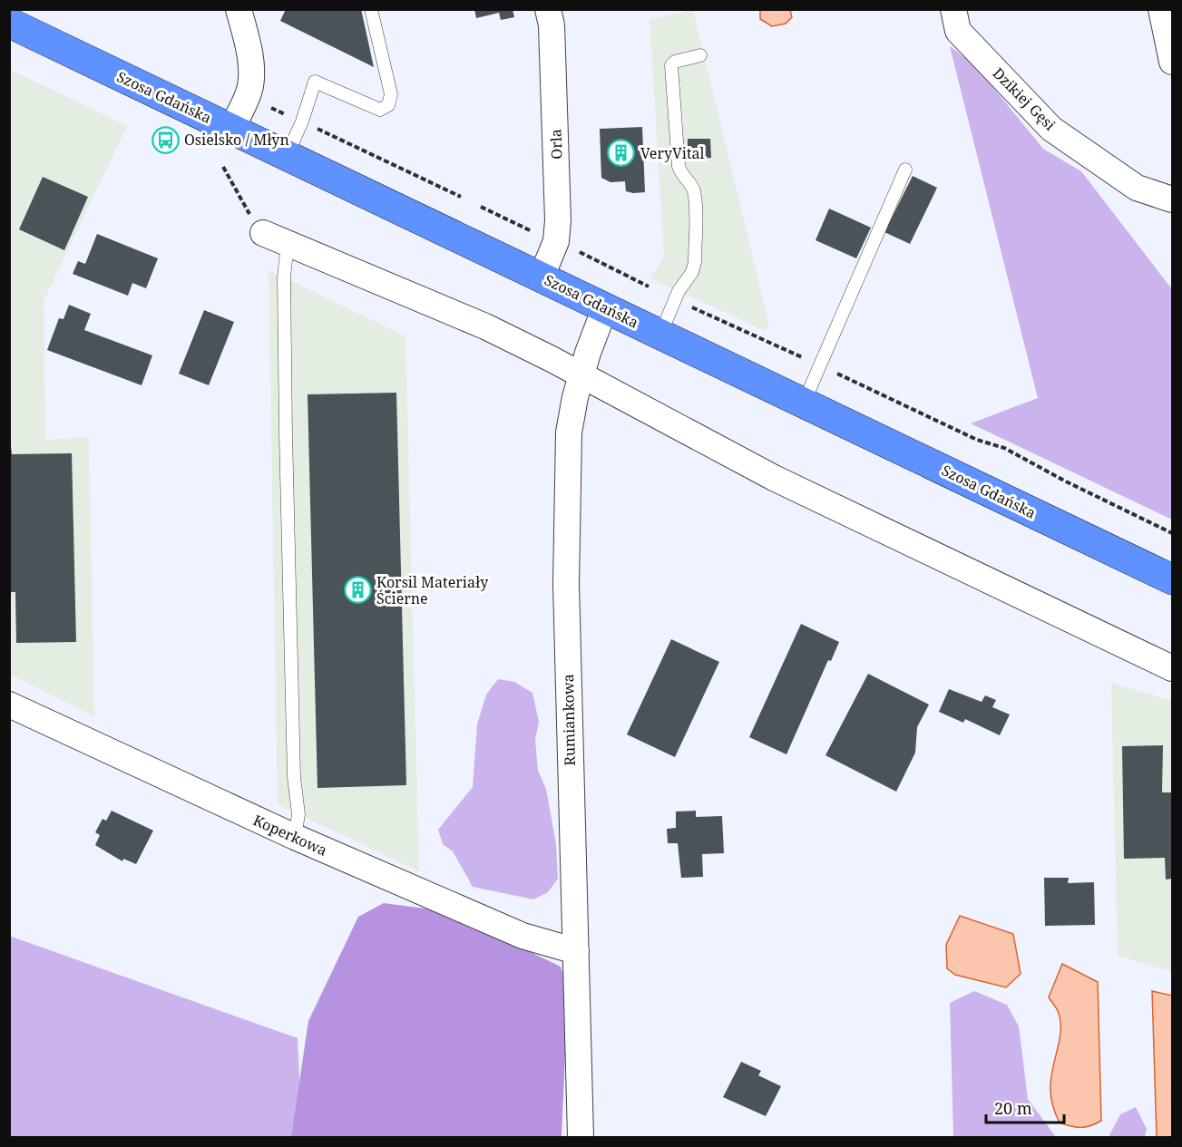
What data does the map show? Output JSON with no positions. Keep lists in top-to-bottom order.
{
  "streets": {
    "main road": ["Szosa Gdańska"],
    "street": [
      "Dzikiej Gęsi",
      "Orla",
      "Rumiankowa",
      "Koperkowa"
    ]
  },
  "crossings": [
    ["Szosa Gdańska", "Orla"],
    ["Szosa Gdańska", "Rumiankowa"],
    ["Rumiankowa", "Koperkowa"]
  ],
  "places": {
    "bus stop": ["Osielsko / Młyn"],
    "building": ["VeryVital", "Korsil Materiały Ścierne"]
  },
  "scale_bar": "20 m"
}
